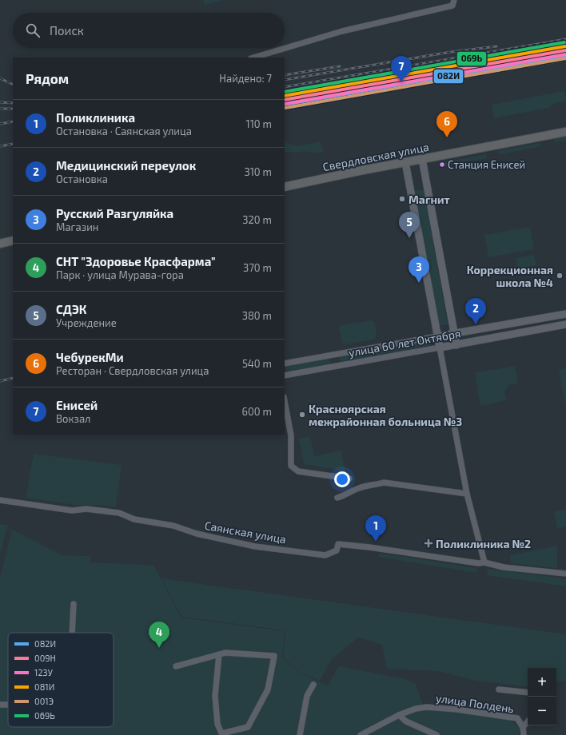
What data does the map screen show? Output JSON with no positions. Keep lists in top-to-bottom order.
{
  "streets": {
    "highway": ["Свердловская улица"],
    "main road": ["улица 60 лет Октября"],
    "street": ["Саянская улица", "улица Полдень"]
  },
  "places": {
    "other": [
      "Станция Енисей",
      "Магнит",
      "Коррекционная школа №4",
      "Красноярская межрайонная больница №3"
    ],
    "health": ["Поликлиника №2"]
  },
  "lines": [
    "transit line 069Ь",
    "transit line 081И",
    "transit line 009Н",
    "transit line 123У",
    "transit line 082И",
    "transit line 001Э"
  ],
  "legend": [
    "082И",
    "009Н",
    "123У",
    "081И",
    "001Э",
    "069Ь"
  ],
  "page": {
    "search": "Поиск",
    "pins": [
      "7",
      "6",
      "5",
      "3",
      "2",
      "1",
      "4"
    ],
    "heading": ["Рядом", "Найдено: 7"],
    "list": [
      {
        "mark": "1",
        "name": "Поликлиника",
        "note": "Остановка · Саянская улица",
        "value": "110 m"
      },
      {
        "mark": "2",
        "name": "Медицинский переулок",
        "note": "Остановка",
        "value": "310 m"
      },
      {
        "mark": "3",
        "name": "Русский Разгуляйка",
        "note": "Магазин",
        "value": "320 m"
      },
      {
        "mark": "4",
        "name": "СНТ \"Здоровье Красфарма\"",
        "note": "Парк · улица Мурава-гора",
        "value": "370 m"
      },
      {
        "mark": "5",
        "name": "СДЭК",
        "note": "Учреждение",
        "value": "380 m"
      },
      {
        "mark": "6",
        "name": "ЧебурекМи",
        "note": "Ресторан · Свердловская улица",
        "value": "540 m"
      },
      {
        "mark": "7",
        "name": "Енисей",
        "note": "Вокзал",
        "value": "600 m"
      }
    ],
    "map_buttons": ["+", "−"]
  }
}
